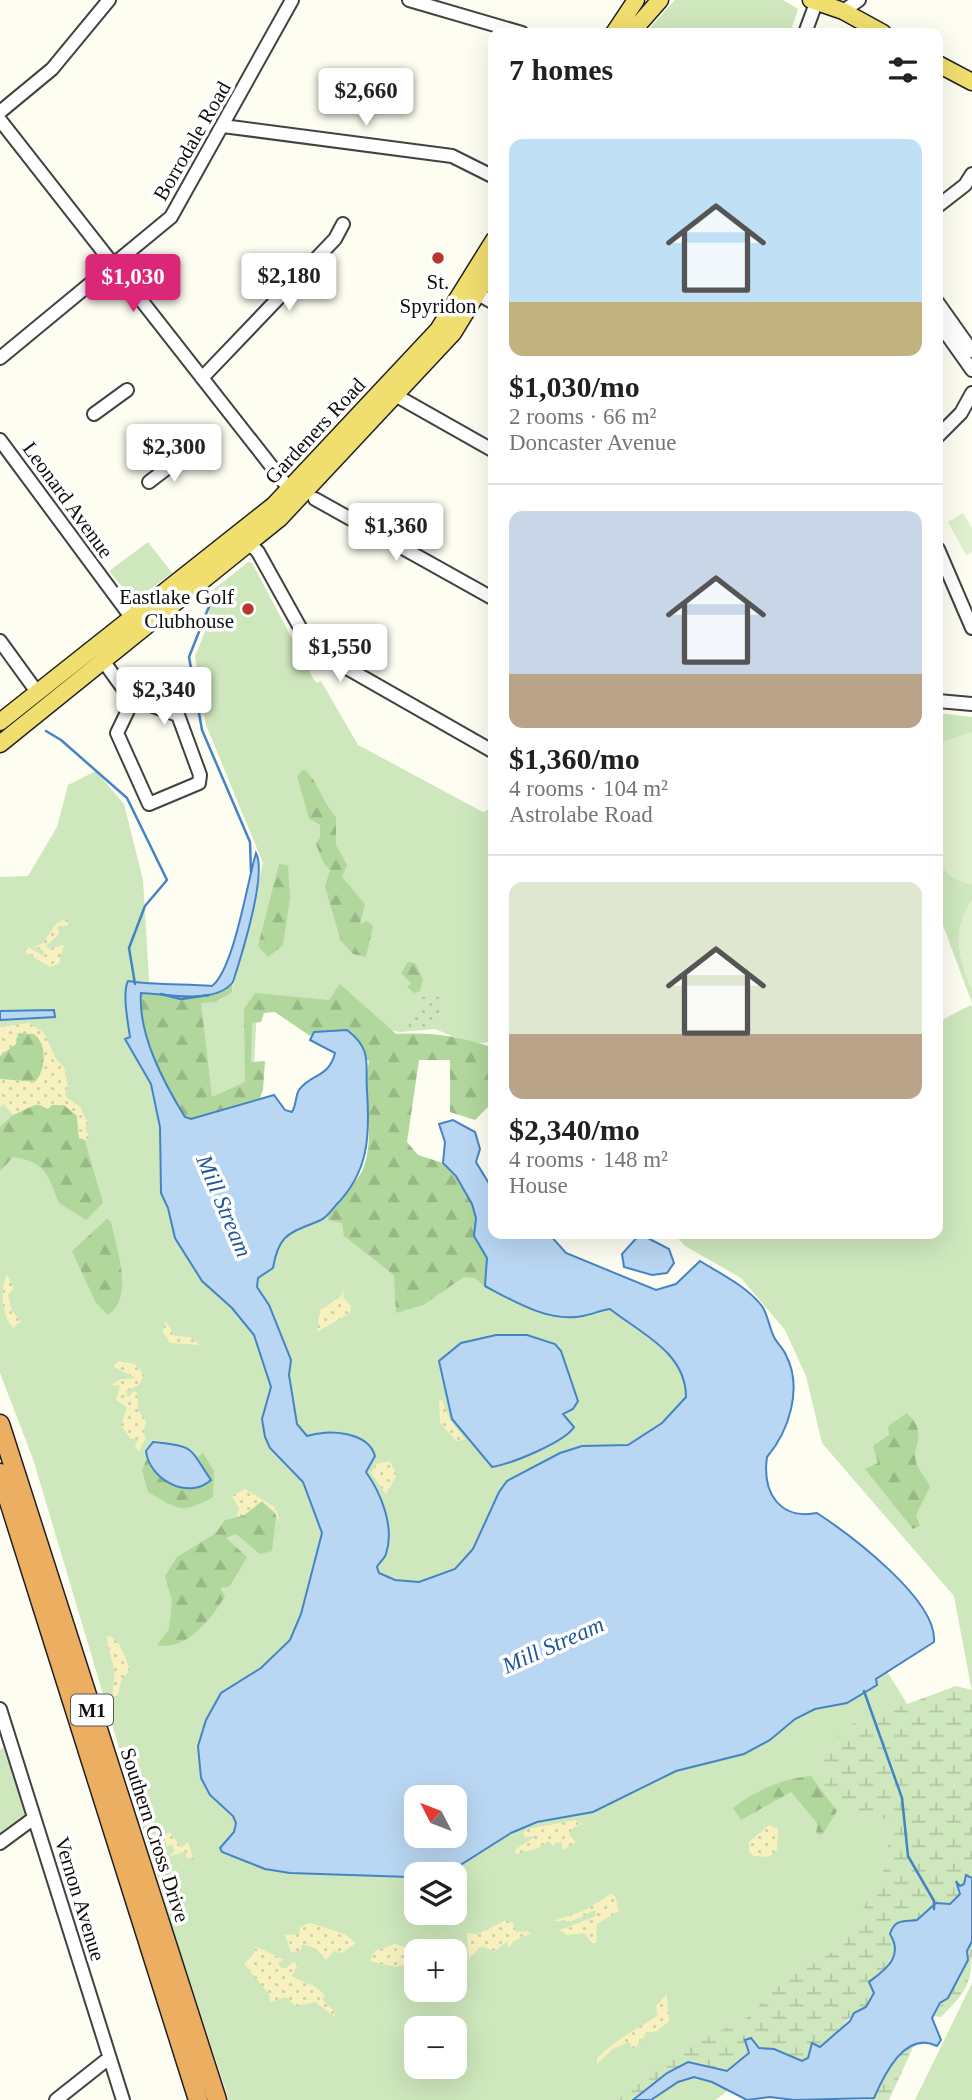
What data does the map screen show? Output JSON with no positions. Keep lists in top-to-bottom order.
{
  "streets": {
    "highway": ["M1", "Southern Cross Drive"],
    "main road": ["Gardeners Road"],
    "street": ["Borrodale Road", "Leonard Avenue", "Vernon Avenue"]
  },
  "crossings": [
    ["Gardeners Road", "Leonard Avenue"]
  ],
  "water": ["Mill Stream"],
  "places": ["St. Spyridon", "Eastlake Golf Clubhouse"],
  "north": "top left",
  "page": {
    "heading": "7 homes",
    "price": [
      "$2,660",
      "$2,180",
      "$1,030",
      "$2,300",
      "$1,360",
      "$1,550",
      "$2,340"
    ],
    "list": [
      {
        "name": "$1,030/mo",
        "note": "2 rooms · 66 m² · Doncaster Avenue"
      },
      {
        "name": "$1,360/mo",
        "note": "4 rooms · 104 m² · Astrolabe Road"
      },
      {
        "name": "$2,340/mo",
        "note": "4 rooms · 148 m² · House"
      }
    ],
    "map_buttons": ["+", "−"]
  }
}
